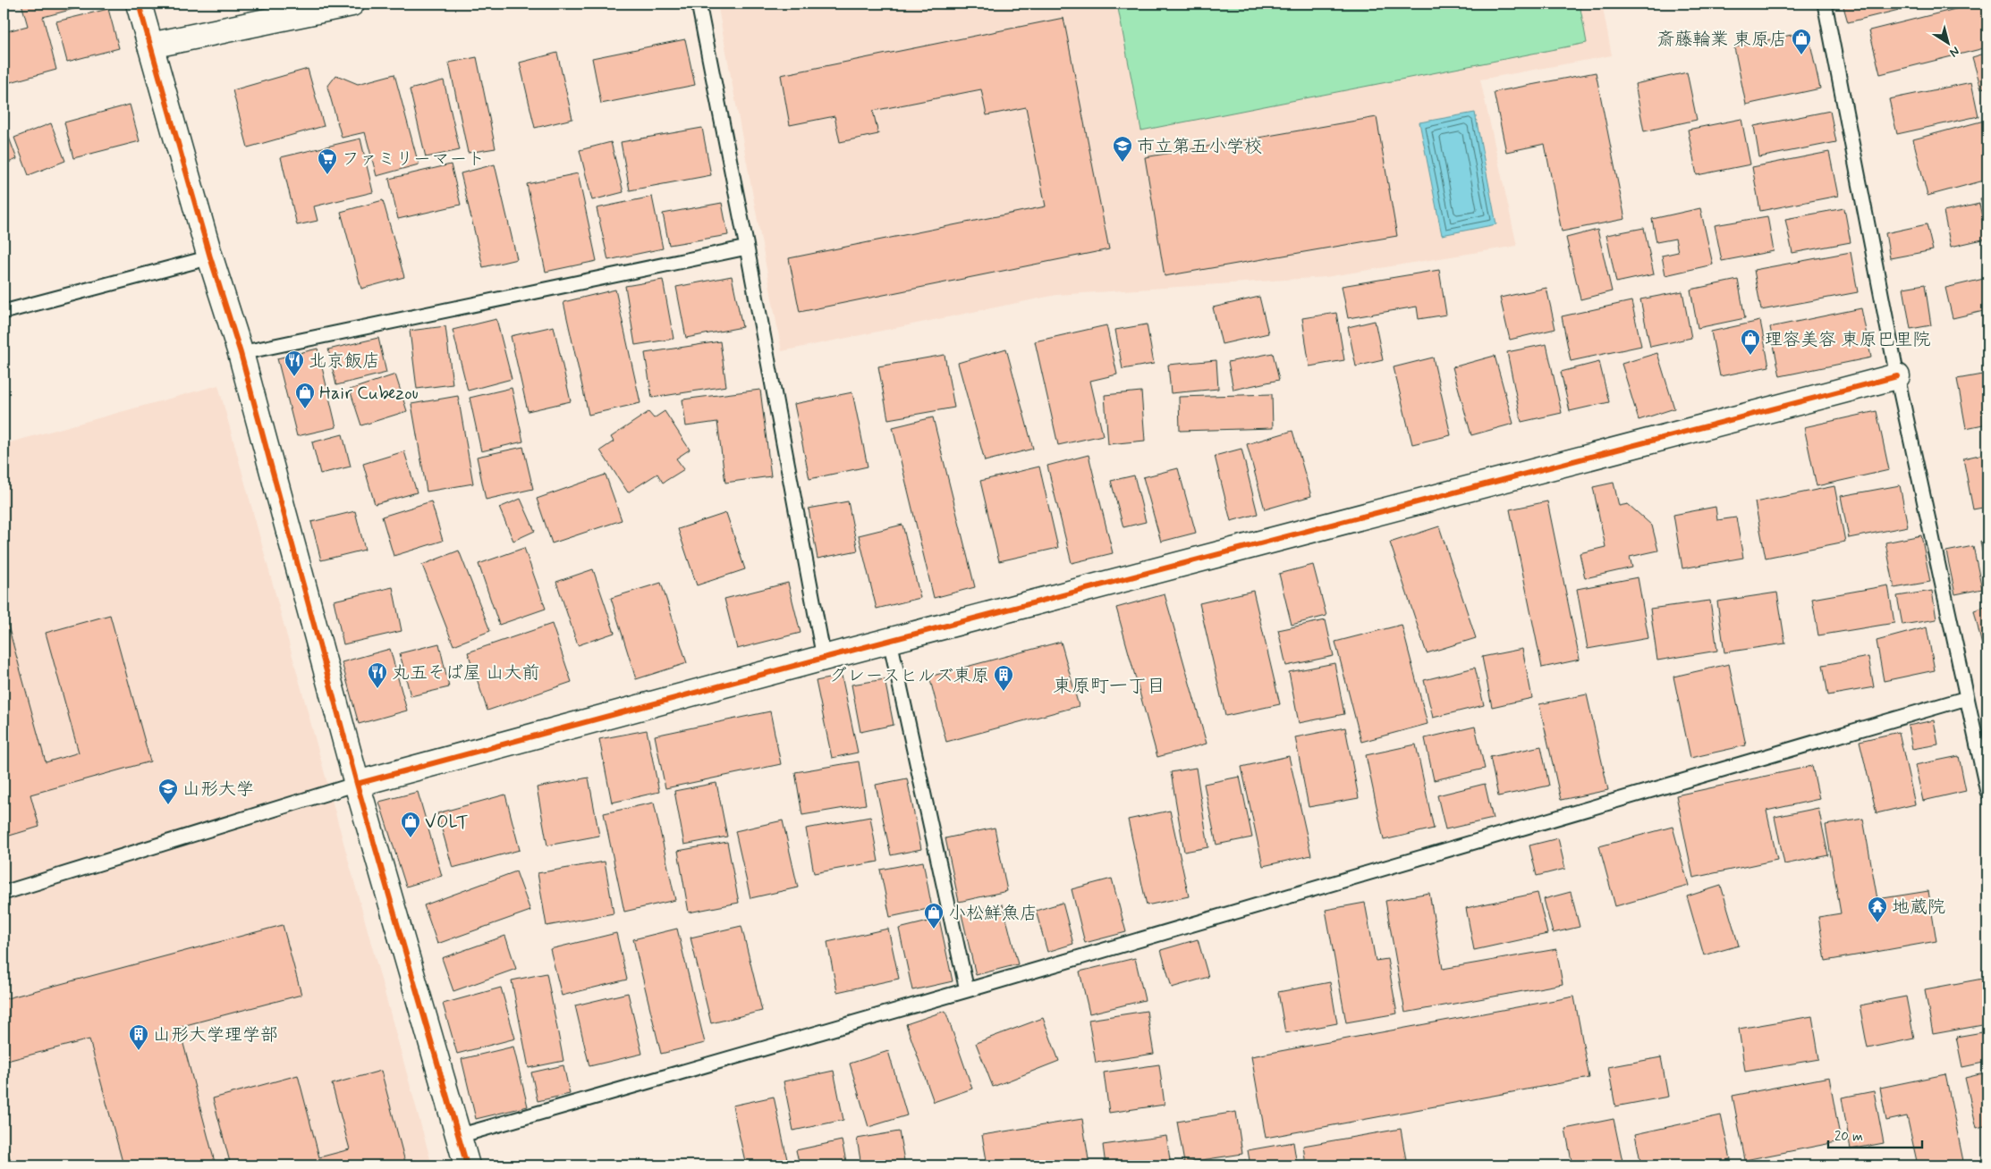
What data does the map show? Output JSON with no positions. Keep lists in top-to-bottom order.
{
  "districts": ["東原町一丁目"],
  "places": {
    "shop": [
      "斎藤輪業 東原店",
      "理容美容 東原巴里院",
      "Hair Cubezou",
      "VOLT",
      "小松鮮魚店"
    ],
    "school or university": ["市立第五小学校", "山形大学"],
    "supermarket": ["ファミリーマート"],
    "restaurant": ["北京飯店", "丸五そば屋 山大前"],
    "building": ["グレースヒルズ東原", "山形大学理学部"],
    "temple": ["地蔵院"]
  },
  "scale_bar": "20 m",
  "north": "bottom right"
}
